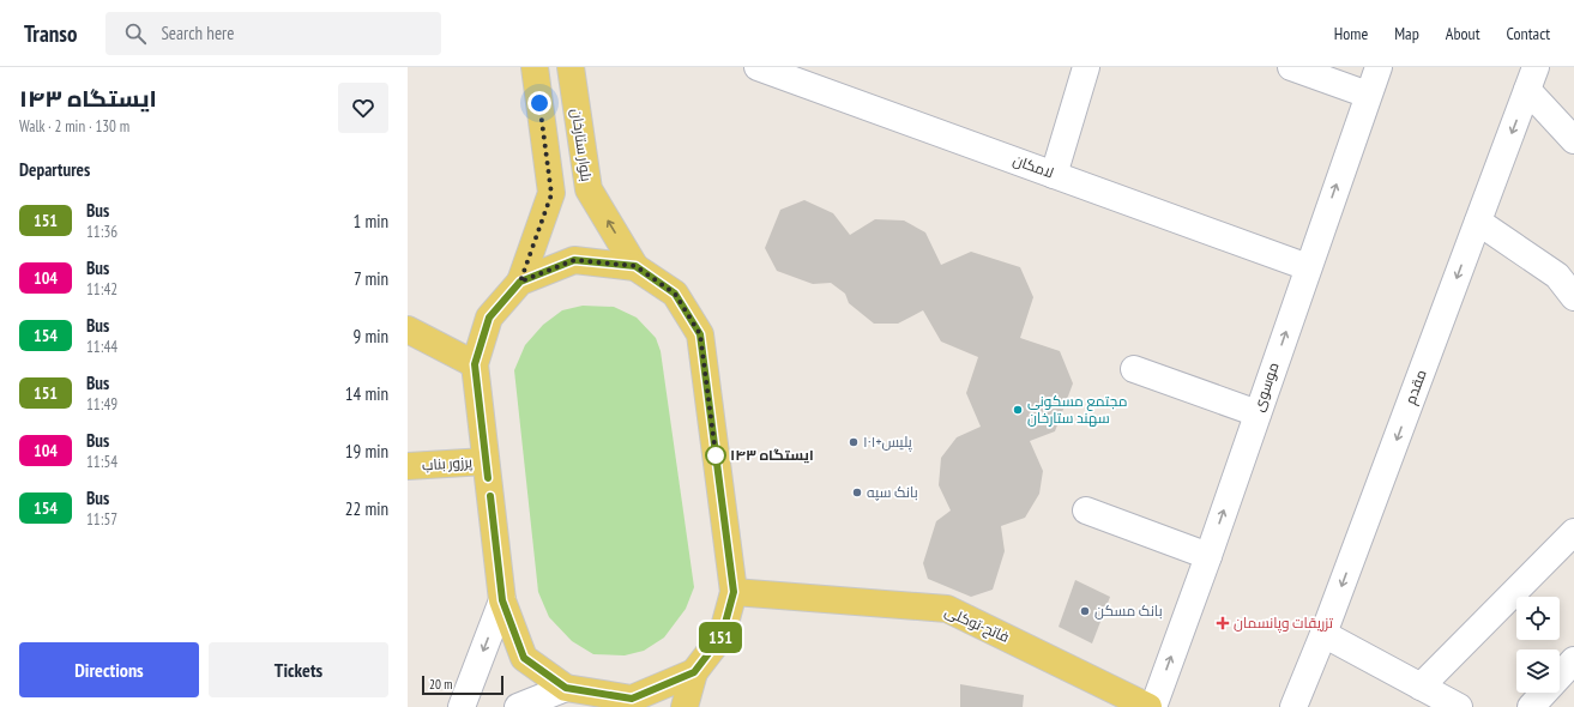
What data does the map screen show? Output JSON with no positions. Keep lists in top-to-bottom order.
{
  "streets": {
    "main road": ["بلوار ستارخان", "پرزور بناب", "فاتح-توکلی"],
    "street": ["لامکان", "موسوی", "مقدم"]
  },
  "crossings": [
    ["لامکان", "موسوی"]
  ],
  "one_way": ["موسوی"],
  "places": {
    "other": [
      "مجتمع مسکونی سهند ستارخان",
      "پلیس+۱۰۱",
      "ایستگاه ۱۴۳",
      "بانک سپه",
      "بانک مسکن"
    ],
    "health": ["تزریقات وپانسمان"]
  },
  "lines": ["bus line 151"],
  "scale_bar": "20 m",
  "page": {
    "header": "Transo",
    "search": "Search here",
    "nav": [
      "Home",
      "Map",
      "About",
      "Contact"
    ],
    "heading": [
      ["ایستگاه ۱۴۳", "Walk · 2 min · 130 m"],
      "Departures"
    ],
    "on_map": "151",
    "list": [
      {
        "mark": "151",
        "name": "Bus",
        "note": "11:36",
        "value": "1 min"
      },
      {
        "mark": "104",
        "name": "Bus",
        "note": "11:42",
        "value": "7 min"
      },
      {
        "mark": "154",
        "name": "Bus",
        "note": "11:44",
        "value": "9 min"
      },
      {
        "mark": "151",
        "name": "Bus",
        "note": "11:49",
        "value": "14 min"
      },
      {
        "mark": "104",
        "name": "Bus",
        "note": "11:54",
        "value": "19 min"
      },
      {
        "mark": "154",
        "name": "Bus",
        "note": "11:57",
        "value": "22 min"
      }
    ],
    "buttons": ["Directions", "Tickets"],
    "scale": "20 m"
  }
}
